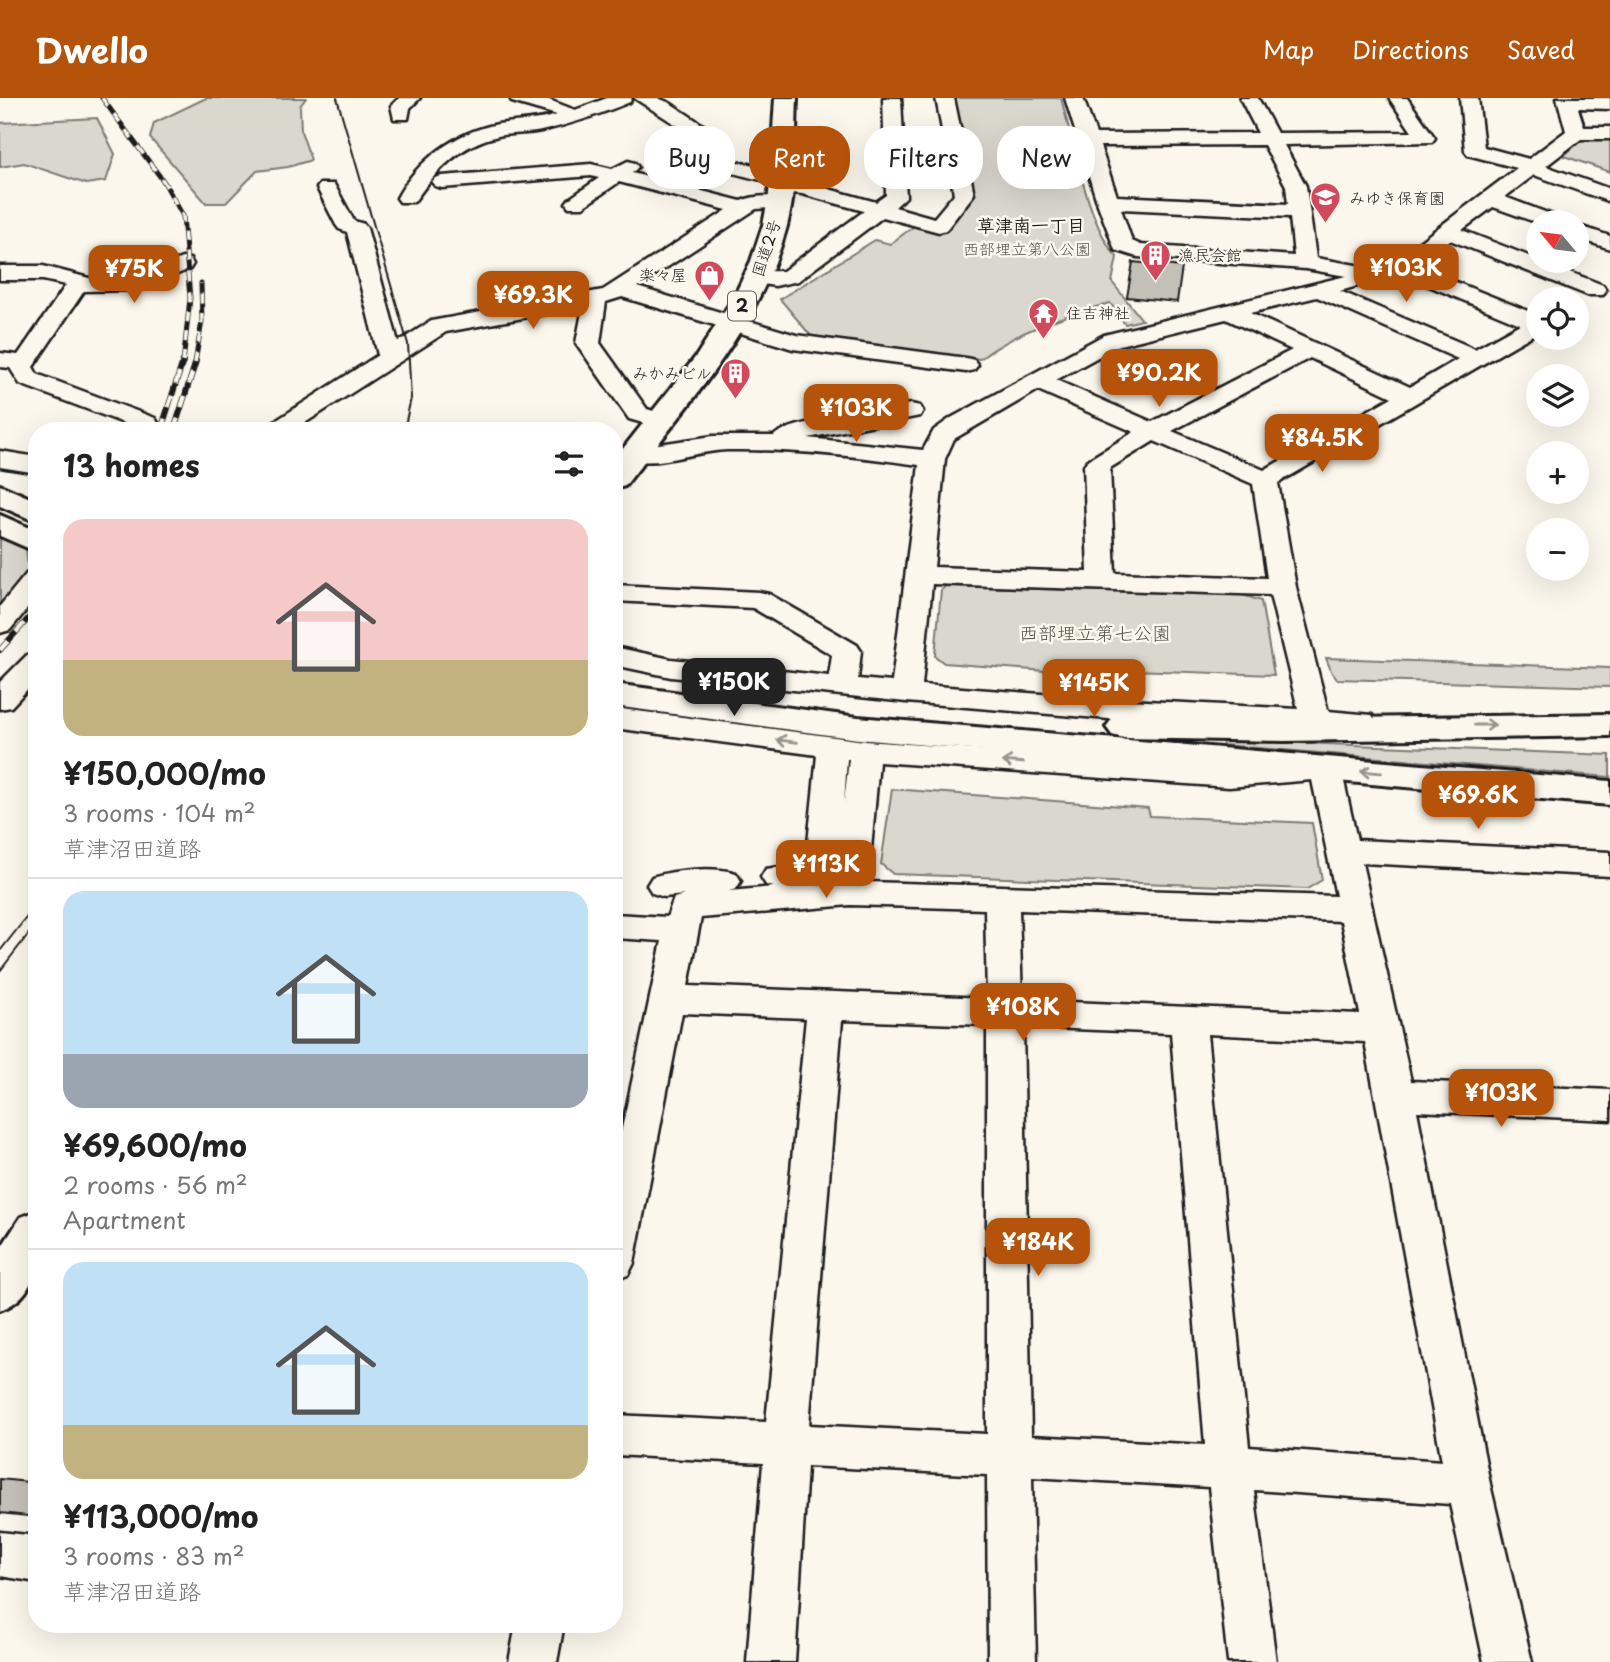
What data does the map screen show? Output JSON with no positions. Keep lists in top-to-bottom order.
{
  "streets": {
    "main road": ["国道2号", "2"]
  },
  "districts": ["草津南一丁目"],
  "parks": ["西部埋立第八公園", "西部埋立第七公園"],
  "places": {
    "school or university": ["みゆき保育園"],
    "building": ["漁民会館", "みかみビル"],
    "shop": ["楽々屋"],
    "temple": ["住吉神社"]
  },
  "north": "top left",
  "page": {
    "header": "Dwello",
    "nav": ["Map", "Directions", "Saved"],
    "chip": [
      "Buy",
      "Rent",
      "Filters",
      "New"
    ],
    "map_buttons": ["+", "−"],
    "price": [
      "¥103K",
      "¥75K",
      "¥69.3K",
      "¥90.2K",
      "¥103K",
      "¥84.5K",
      "¥150K",
      "¥145K",
      "¥69.6K",
      "¥113K",
      "¥108K",
      "¥103K",
      "¥184K"
    ],
    "heading": "13 homes",
    "list": [
      {
        "name": "¥150,000/mo",
        "note": "3 rooms · 104 m² · 草津沼田道路"
      },
      {
        "name": "¥69,600/mo",
        "note": "2 rooms · 56 m² · Apartment"
      },
      {
        "name": "¥113,000/mo",
        "note": "3 rooms · 83 m² · 草津沼田道路"
      }
    ]
  }
}
